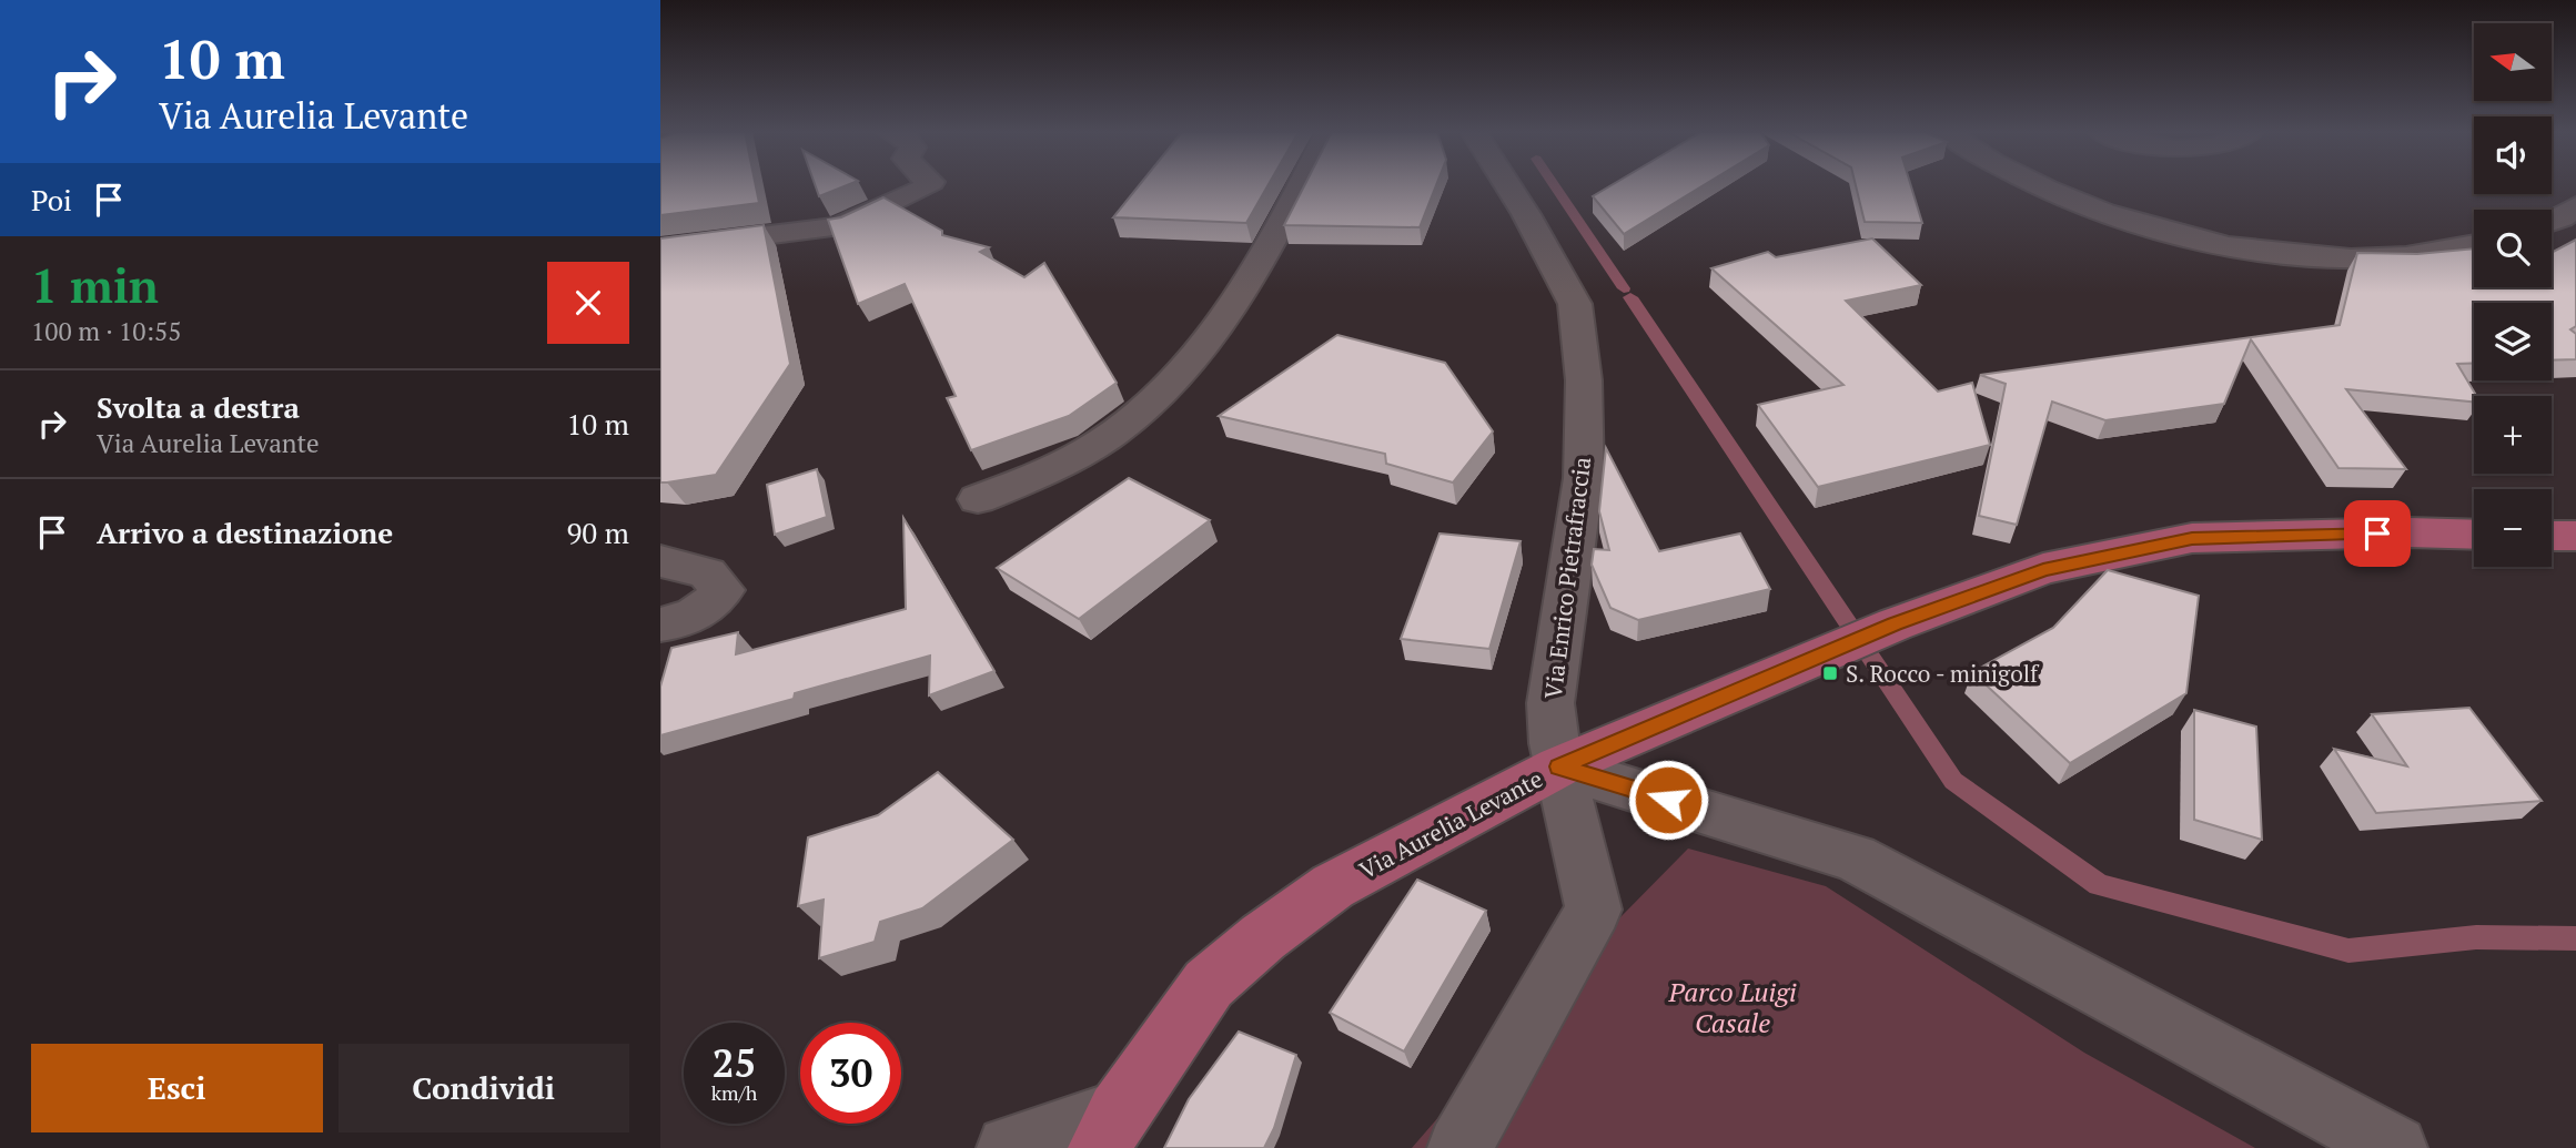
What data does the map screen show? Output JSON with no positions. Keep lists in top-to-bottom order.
{
  "streets": {
    "main road": ["Via Aurelia Levante"],
    "street": ["Via Enrico Pietrafraccia"]
  },
  "crossings": [
    ["Via Enrico Pietrafraccia", "Via Aurelia Levante"]
  ],
  "parks": ["Parco Luigi Casale"],
  "places": {
    "transit": ["S. Rocco - minigolf"]
  },
  "north": "left",
  "page": {
    "turn": ["10 m", "Via Aurelia Levante"],
    "map_buttons": ["+", "−"],
    "then": "Poi",
    "heading": ["1 min", "100 m · 10:55"],
    "list": [
      {
        "name": "Svolta a destra",
        "note": "Via Aurelia Levante",
        "value": "10 m"
      },
      {
        "name": "Arrivo a destinazione",
        "value": "90 m"
      }
    ],
    "speed": "25 km/h",
    "limit": "30",
    "buttons": ["Esci", "Condividi"]
  }
}
